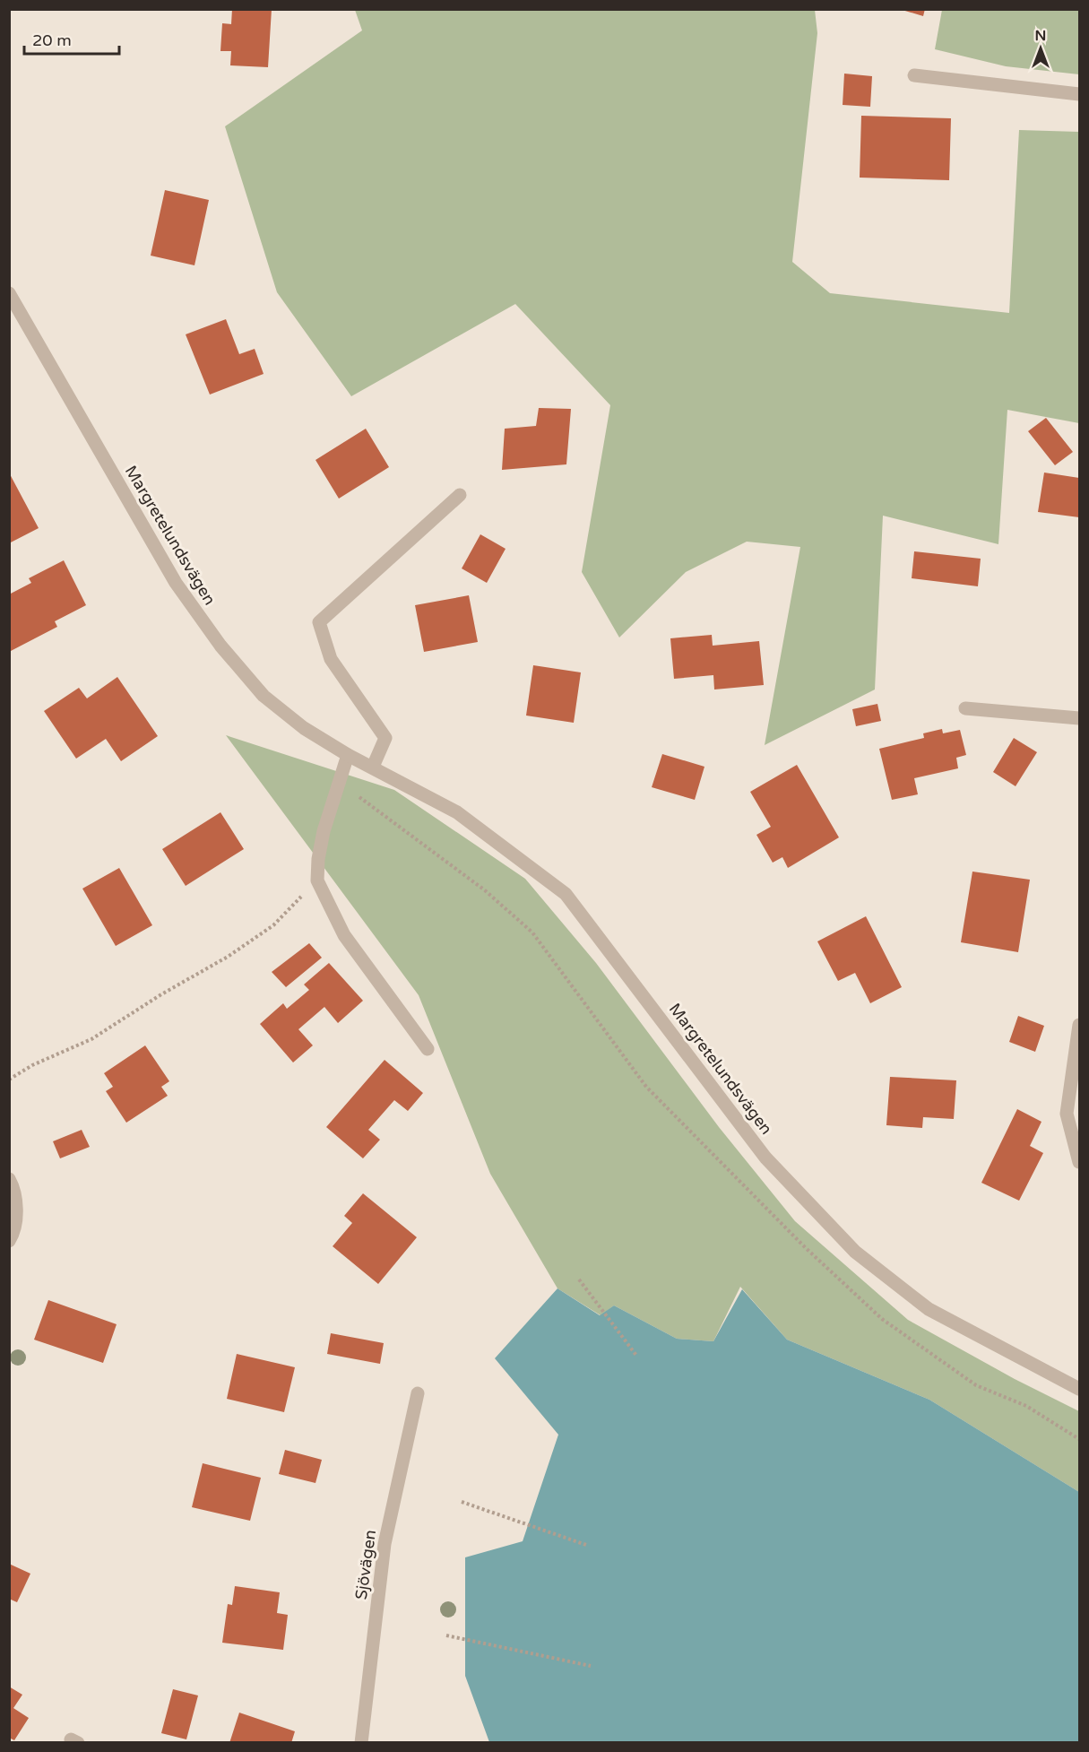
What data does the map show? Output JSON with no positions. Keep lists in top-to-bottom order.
{
  "streets": {
    "street": ["Margretelundsvägen", "Sjövägen"]
  },
  "scale_bar": "20 m",
  "north": "top"
}
